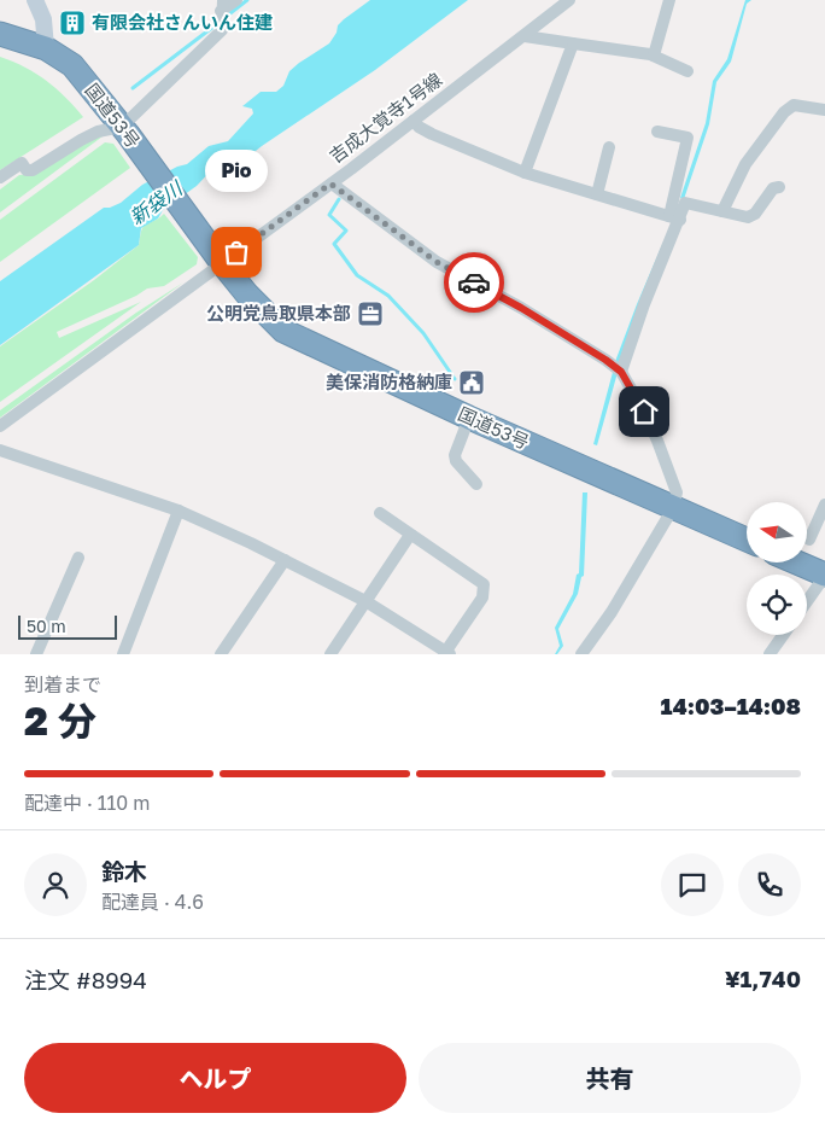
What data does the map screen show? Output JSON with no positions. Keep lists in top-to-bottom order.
{
  "streets": {
    "highway": ["国道53号"],
    "street": ["吉成大覚寺1号線"]
  },
  "crossings": [
    ["国道53号", "吉成大覚寺1号線"]
  ],
  "water": ["新袋川"],
  "places": {
    "building": ["有限会社さんいん住建"],
    "other": ["Pio"],
    "office": ["公明党鳥取県本部"],
    "public building": ["美保消防格納庫"]
  },
  "scale_bar": "50 m",
  "north": "left",
  "page": {
    "bubble": "Pio",
    "scale": "50 m",
    "heading": ["2 分", "到着まで", "14:03–14:08"],
    "panel": [
      "鈴木",
      "配達員 · 4.6",
      "注文 #8994",
      "¥1,740"
    ],
    "bar": "配達中 · 110 m",
    "buttons": ["ヘルプ", "共有"]
  }
}
